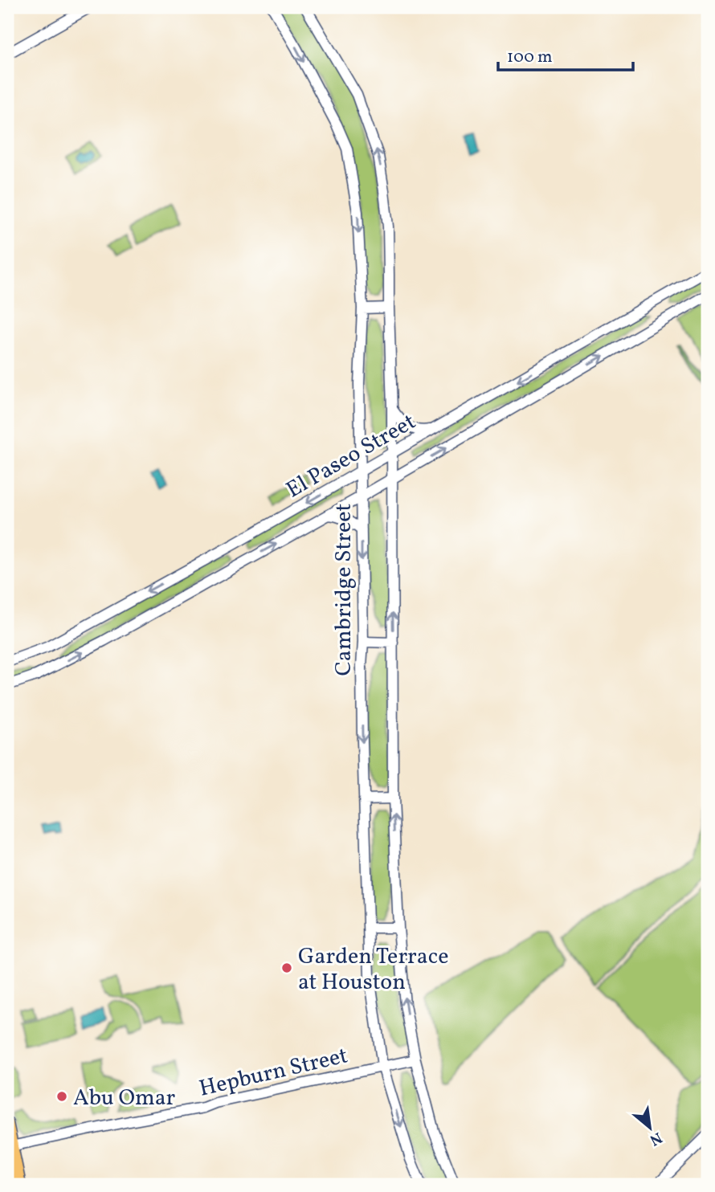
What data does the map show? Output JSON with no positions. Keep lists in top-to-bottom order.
{
  "streets": {
    "street": ["El Paseo Street", "Cambridge Street", "Hepburn Street"]
  },
  "crossings": [
    ["El Paseo Street", "Cambridge Street"],
    ["Cambridge Street", "Hepburn Street"]
  ],
  "places": ["Garden Terrace at Houston", "Abu Omar"],
  "scale_bar": "100 m",
  "north": "bottom right"
}
